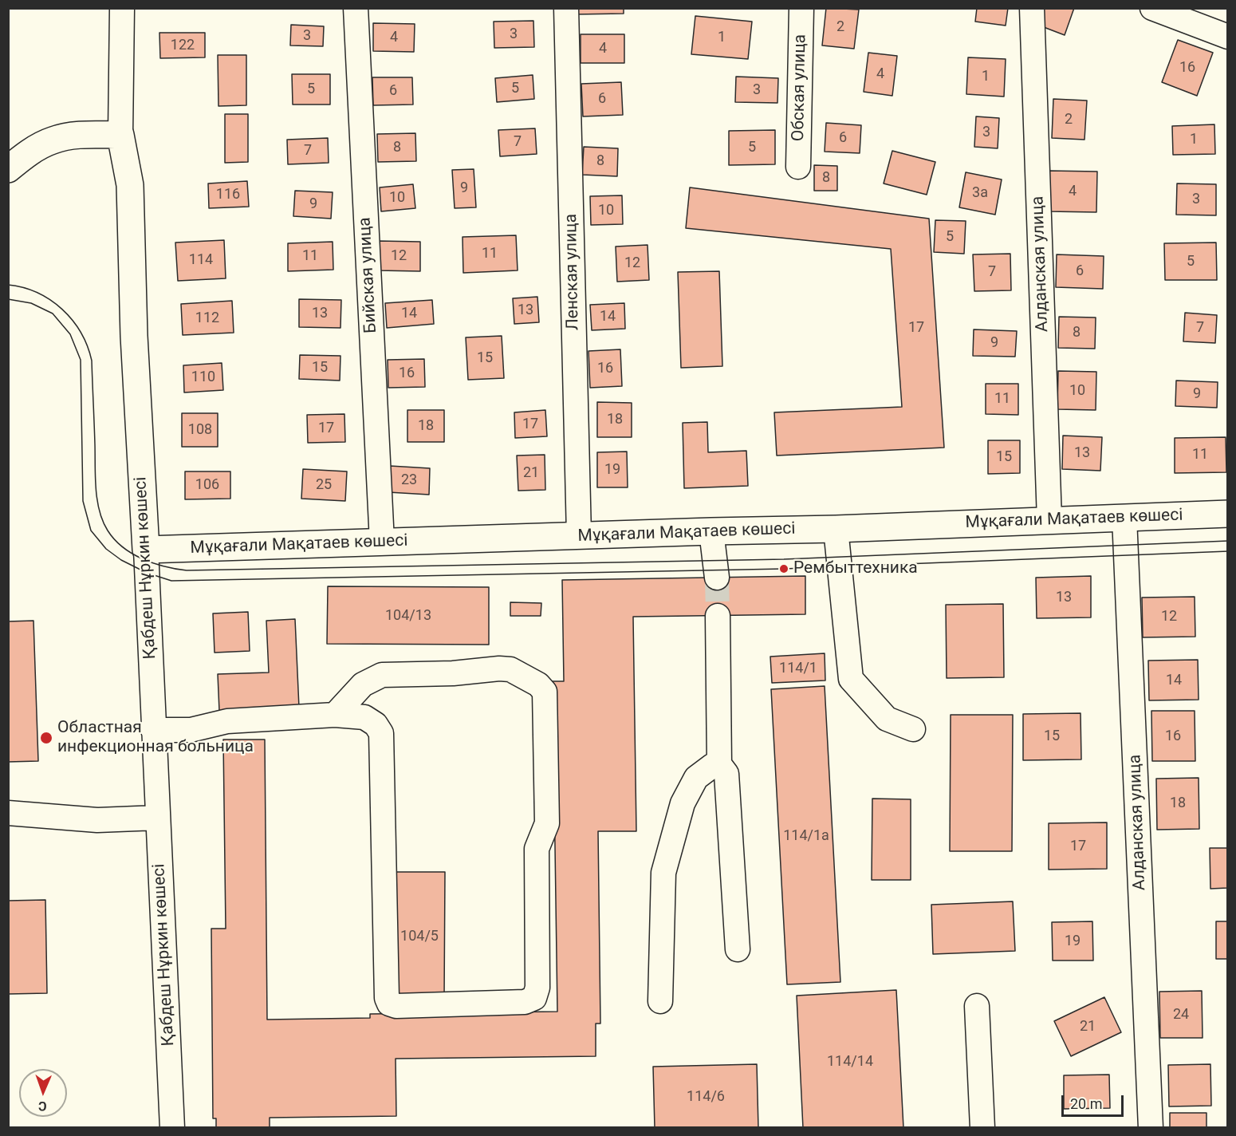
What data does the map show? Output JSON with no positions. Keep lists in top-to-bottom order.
{
  "streets": {
    "main road": ["Мұқағали Мақатаев көшесі", "Қабдеш Нұркин көшесі"],
    "street": [
      "Обская улица",
      "Алданская улица",
      "Ленская улица",
      "Бийская улица"
    ]
  },
  "crossings": [
    ["Алданская улица", "Мұқағали Мақатаев көшесі"],
    ["Ленская улица", "Мұқағали Мақатаев көшесі"],
    ["Бийская улица", "Мұқағали Мақатаев көшесі"],
    ["Мұқағали Мақатаев көшесі", "Қабдеш Нұркин көшесі"]
  ],
  "places": ["Рембыттехника", "Областная инфекционная больница"],
  "house_numbers": [
    "2",
    "3",
    "3",
    "4",
    "1",
    "122",
    "4",
    "16",
    "4",
    "1",
    "5",
    "5",
    "3",
    "6",
    "6",
    "2",
    "3",
    "6",
    "1",
    "7",
    "8",
    "5",
    "7",
    "8",
    "8",
    "9",
    "4",
    "3а",
    "116",
    "10",
    "3",
    "9",
    "10",
    "5",
    "11",
    "11",
    "12",
    "114",
    "5",
    "12",
    "6",
    "7",
    "13",
    "13",
    "14",
    "14",
    "112",
    "17",
    "7",
    "8",
    "9",
    "15",
    "15",
    "16",
    "16",
    "110",
    "10",
    "9",
    "11",
    "18",
    "17",
    "18",
    "17",
    "108",
    "13",
    "11",
    "15",
    "19",
    "21",
    "23",
    "106",
    "25",
    "13",
    "104/13",
    "12",
    "114/1",
    "14",
    "15",
    "16",
    "18",
    "114/1а",
    "17",
    "104/5",
    "19",
    "24",
    "21",
    "114/14",
    "114/6"
  ],
  "scale_bar": "20 m",
  "north": "bottom"
}
